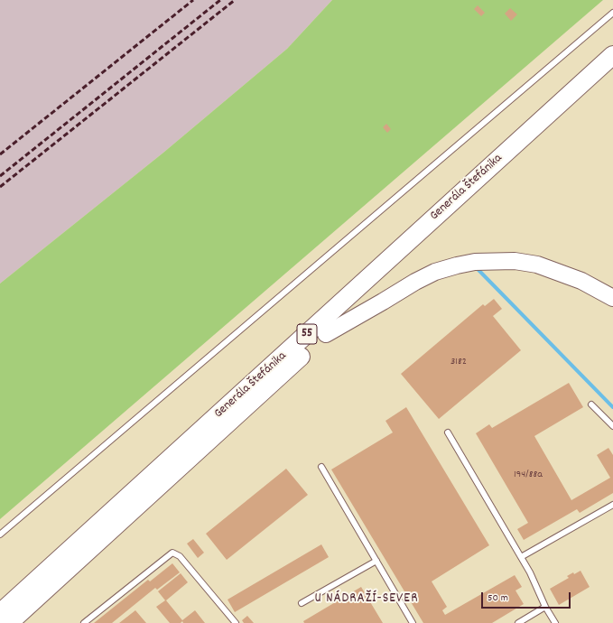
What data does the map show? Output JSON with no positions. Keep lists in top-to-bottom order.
{
  "streets": {
    "main road": ["Generála Štefánika", "55"]
  },
  "districts": ["U NÁDRAŽÍ-SEVER"],
  "house_numbers": ["3182", "194/88a"],
  "scale_bar": "50 m"
}
